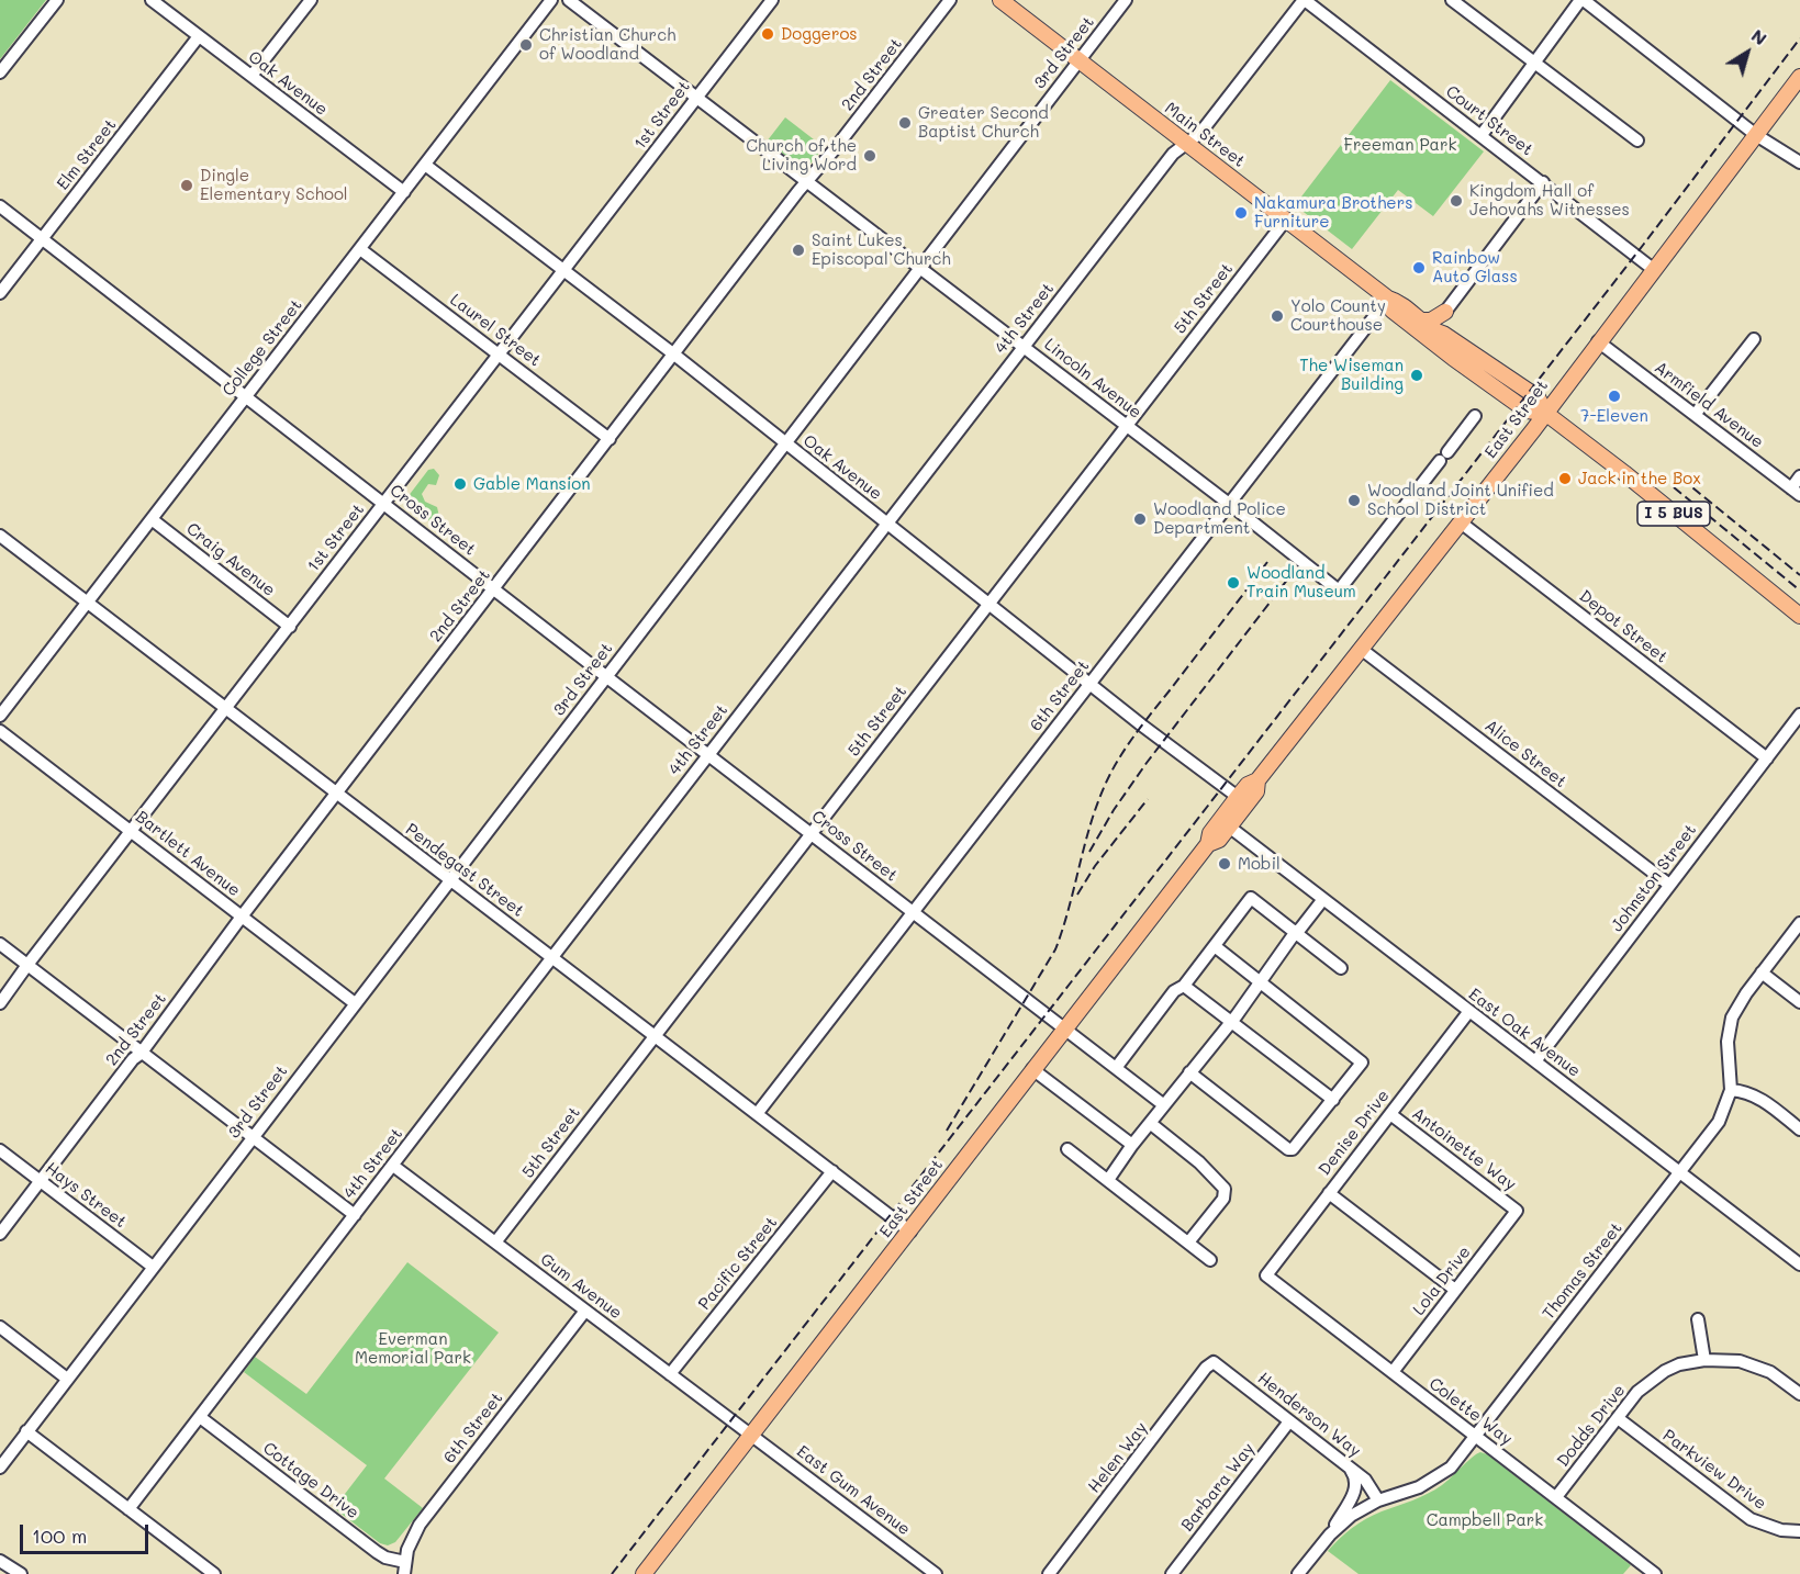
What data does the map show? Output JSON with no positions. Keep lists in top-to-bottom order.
{
  "streets": {
    "main road": ["Main Street", "East Street", "I 5 BUS"],
    "street": [
      "3rd Street",
      "2nd Street",
      "Oak Avenue",
      "1st Street",
      "Court Street",
      "Elm Street",
      "5th Street",
      "4th Street",
      "Laurel Street",
      "College Street",
      "Lincoln Avenue",
      "Armfield Avenue",
      "Cross Street",
      "Craig Avenue",
      "Depot Street",
      "6th Street",
      "Alice Street",
      "Bartlett Avenue",
      "Pendegast Street",
      "Johnston Street",
      "East Oak Avenue",
      "Denise Drive",
      "Antoinette Way",
      "Hays Street",
      "Pacific Street",
      "Thomas Street",
      "Lola Drive",
      "Gum Avenue",
      "Colette Way",
      "Henderson Way",
      "Dodds Drive",
      "Helen Way",
      "Parkview Drive",
      "Cottage Drive",
      "Barbara Way",
      "East Gum Avenue"
    ]
  },
  "crossings": [
    ["3rd Street", "Oak Avenue"],
    ["3rd Street", "Main Street"],
    ["3rd Street", "Lincoln Avenue"],
    ["3rd Street", "Cross Street"],
    ["3rd Street", "Bartlett Avenue"],
    ["3rd Street", "Pendegast Street"],
    ["3rd Street", "Hays Street"],
    ["2nd Street", "Oak Avenue"],
    ["2nd Street", "Laurel Street"],
    ["2nd Street", "Lincoln Avenue"],
    ["2nd Street", "Cross Street"],
    ["2nd Street", "Bartlett Avenue"],
    ["2nd Street", "Pendegast Street"],
    ["2nd Street", "Hays Street"],
    ["Oak Avenue", "1st Street"],
    ["Oak Avenue", "Elm Street"],
    ["Oak Avenue", "5th Street"],
    ["Oak Avenue", "4th Street"],
    ["Oak Avenue", "College Street"],
    ["Oak Avenue", "East Street"],
    ["Oak Avenue", "6th Street"],
    ["1st Street", "Laurel Street"],
    ["1st Street", "Lincoln Avenue"],
    ["1st Street", "Cross Street"],
    ["1st Street", "Craig Avenue"],
    ["1st Street", "Bartlett Avenue"],
    ["1st Street", "Pendegast Street"],
    ["Court Street", "4th Street"],
    ["Court Street", "East Street"],
    ["Main Street", "5th Street"],
    ["Main Street", "4th Street"],
    ["Main Street", "East Street"],
    ["Main Street", "I 5 BUS"],
    ["Main Street", "6th Street"],
    ["Elm Street", "Cross Street"],
    ["5th Street", "Lincoln Avenue"],
    ["5th Street", "Cross Street"],
    ["5th Street", "Pendegast Street"],
    ["5th Street", "Gum Avenue"],
    ["4th Street", "Lincoln Avenue"],
    ["4th Street", "Cross Street"],
    ["4th Street", "Pendegast Street"],
    ["4th Street", "Gum Avenue"],
    ["4th Street", "Cottage Drive"],
    ["Laurel Street", "College Street"],
    ["College Street", "Cross Street"],
    ["College Street", "Craig Avenue"],
    ["College Street", "Pendegast Street"],
    ["Lincoln Avenue", "6th Street"],
    ["Armfield Avenue", "East Street"],
    ["East Street", "I 5 BUS"],
    ["East Street", "Cross Street"],
    ["East Street", "Depot Street"],
    ["East Street", "Alice Street"],
    ["East Street", "Pendegast Street"],
    ["East Street", "East Oak Avenue"],
    ["East Street", "Gum Avenue"],
    ["East Street", "East Gum Avenue"],
    ["Cross Street", "6th Street"],
    ["Depot Street", "Johnston Street"],
    ["6th Street", "Pendegast Street"],
    ["6th Street", "Gum Avenue"],
    ["6th Street", "Cottage Drive"],
    ["Alice Street", "Johnston Street"],
    ["Pendegast Street", "Pacific Street"],
    ["Johnston Street", "East Oak Avenue"],
    ["East Oak Avenue", "Denise Drive"],
    ["East Oak Avenue", "Thomas Street"],
    ["Denise Drive", "Antoinette Way"],
    ["Denise Drive", "Colette Way"],
    ["Antoinette Way", "Lola Drive"],
    ["Pacific Street", "Gum Avenue"],
    ["Thomas Street", "Colette Way"],
    ["Thomas Street", "Henderson Way"],
    ["Lola Drive", "Colette Way"],
    ["Gum Avenue", "East Gum Avenue"],
    ["Colette Way", "Dodds Drive"],
    ["Henderson Way", "Helen Way"],
    ["Henderson Way", "Barbara Way"],
    ["Dodds Drive", "Parkview Drive"]
  ],
  "parks": ["Freeman Park", "Everman Memorial Park", "Campbell Park"],
  "places": [
    "Doggeros",
    "Christian Church of Woodland",
    "Greater Second Baptist Church",
    "Church of the Living Word",
    "Dingle Elementary School",
    "Kingdom Hall of Jehovahs Witnesses",
    "Nakamura Brothers Furniture",
    "Saint Lukes Episcopal Church",
    "Rainbow Auto Glass",
    "Yolo County Courthouse",
    "The Wiseman Building",
    "7-Eleven",
    "Jack in the Box",
    "Gable Mansion",
    "Woodland Joint Unified School District",
    "Woodland Police Department",
    "Woodland Train Museum",
    "Mobil"
  ],
  "scale_bar": "100 m",
  "north": "top right"
}
